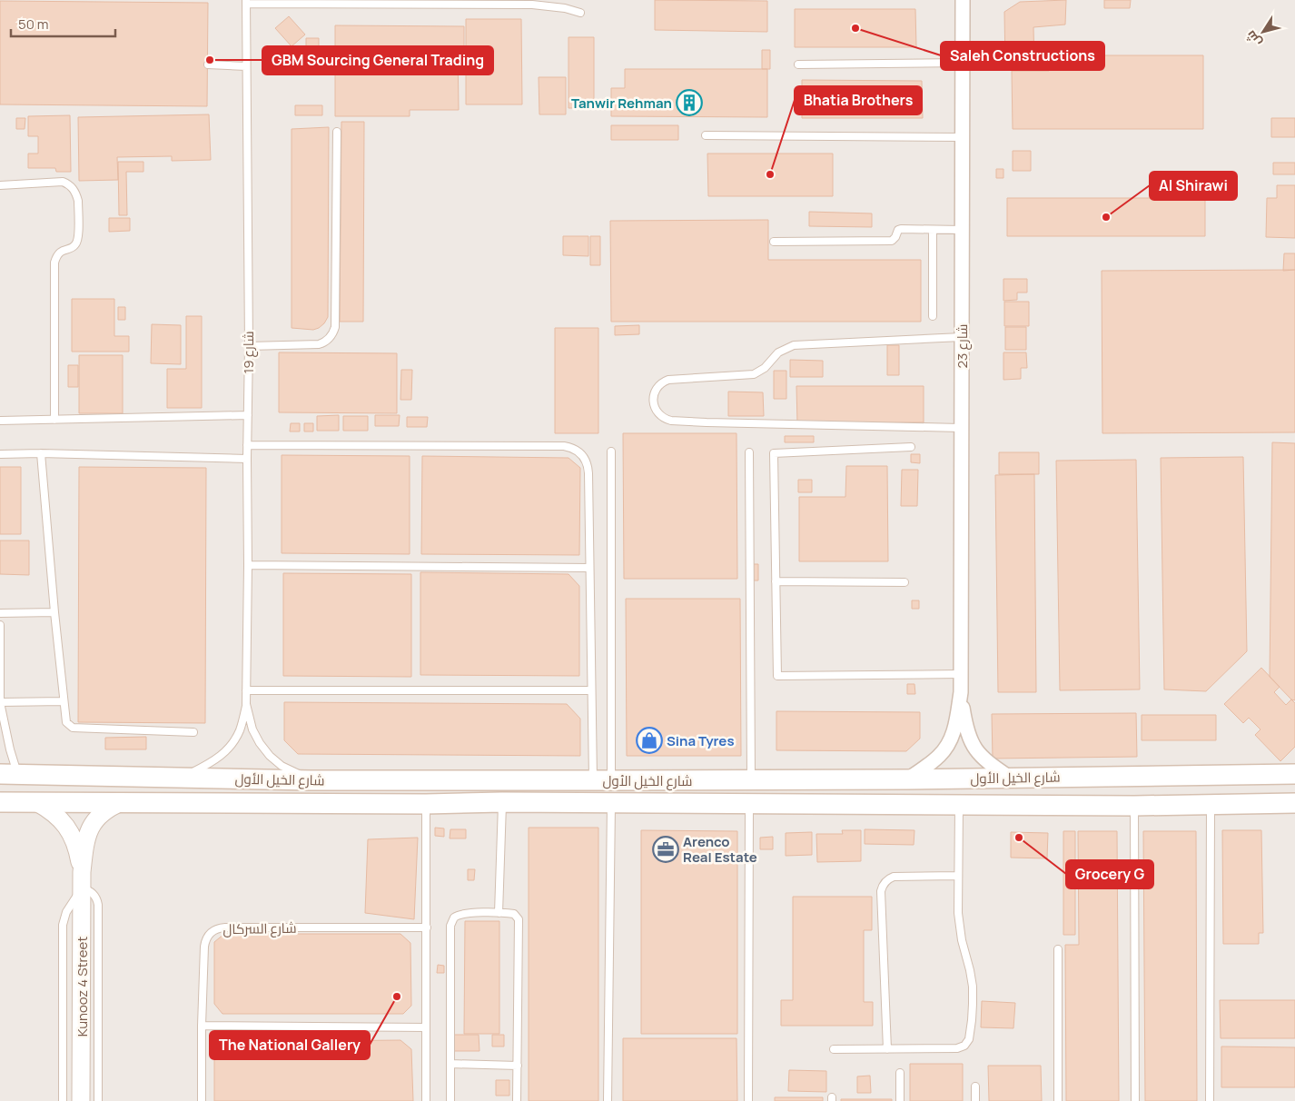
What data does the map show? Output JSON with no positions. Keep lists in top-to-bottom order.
{
  "streets": {
    "main road": ["شارع الخيل الأول"],
    "street": ["شارع 23", "Kunooz 4 Street"],
    "lane": ["شارع 19", "شارع السركال"]
  },
  "crossings": [
    ["شارع 23", "شارع الخيل الأول"],
    ["شارع 19", "شارع الخيل الأول"],
    ["شارع الخيل الأول", "Kunooz 4 Street"]
  ],
  "places": {
    "other": [
      "Saleh Constructions",
      "GBM Sourcing General Trading",
      "Bhatia Brothers",
      "Al Shirawi",
      "Grocery G",
      "The National Gallery"
    ],
    "building": ["Tanwir Rehman"],
    "shop": ["Sina Tyres"],
    "office": ["Arenco Real Estate"]
  },
  "scale_bar": "50 m",
  "north": "bottom left"
}
